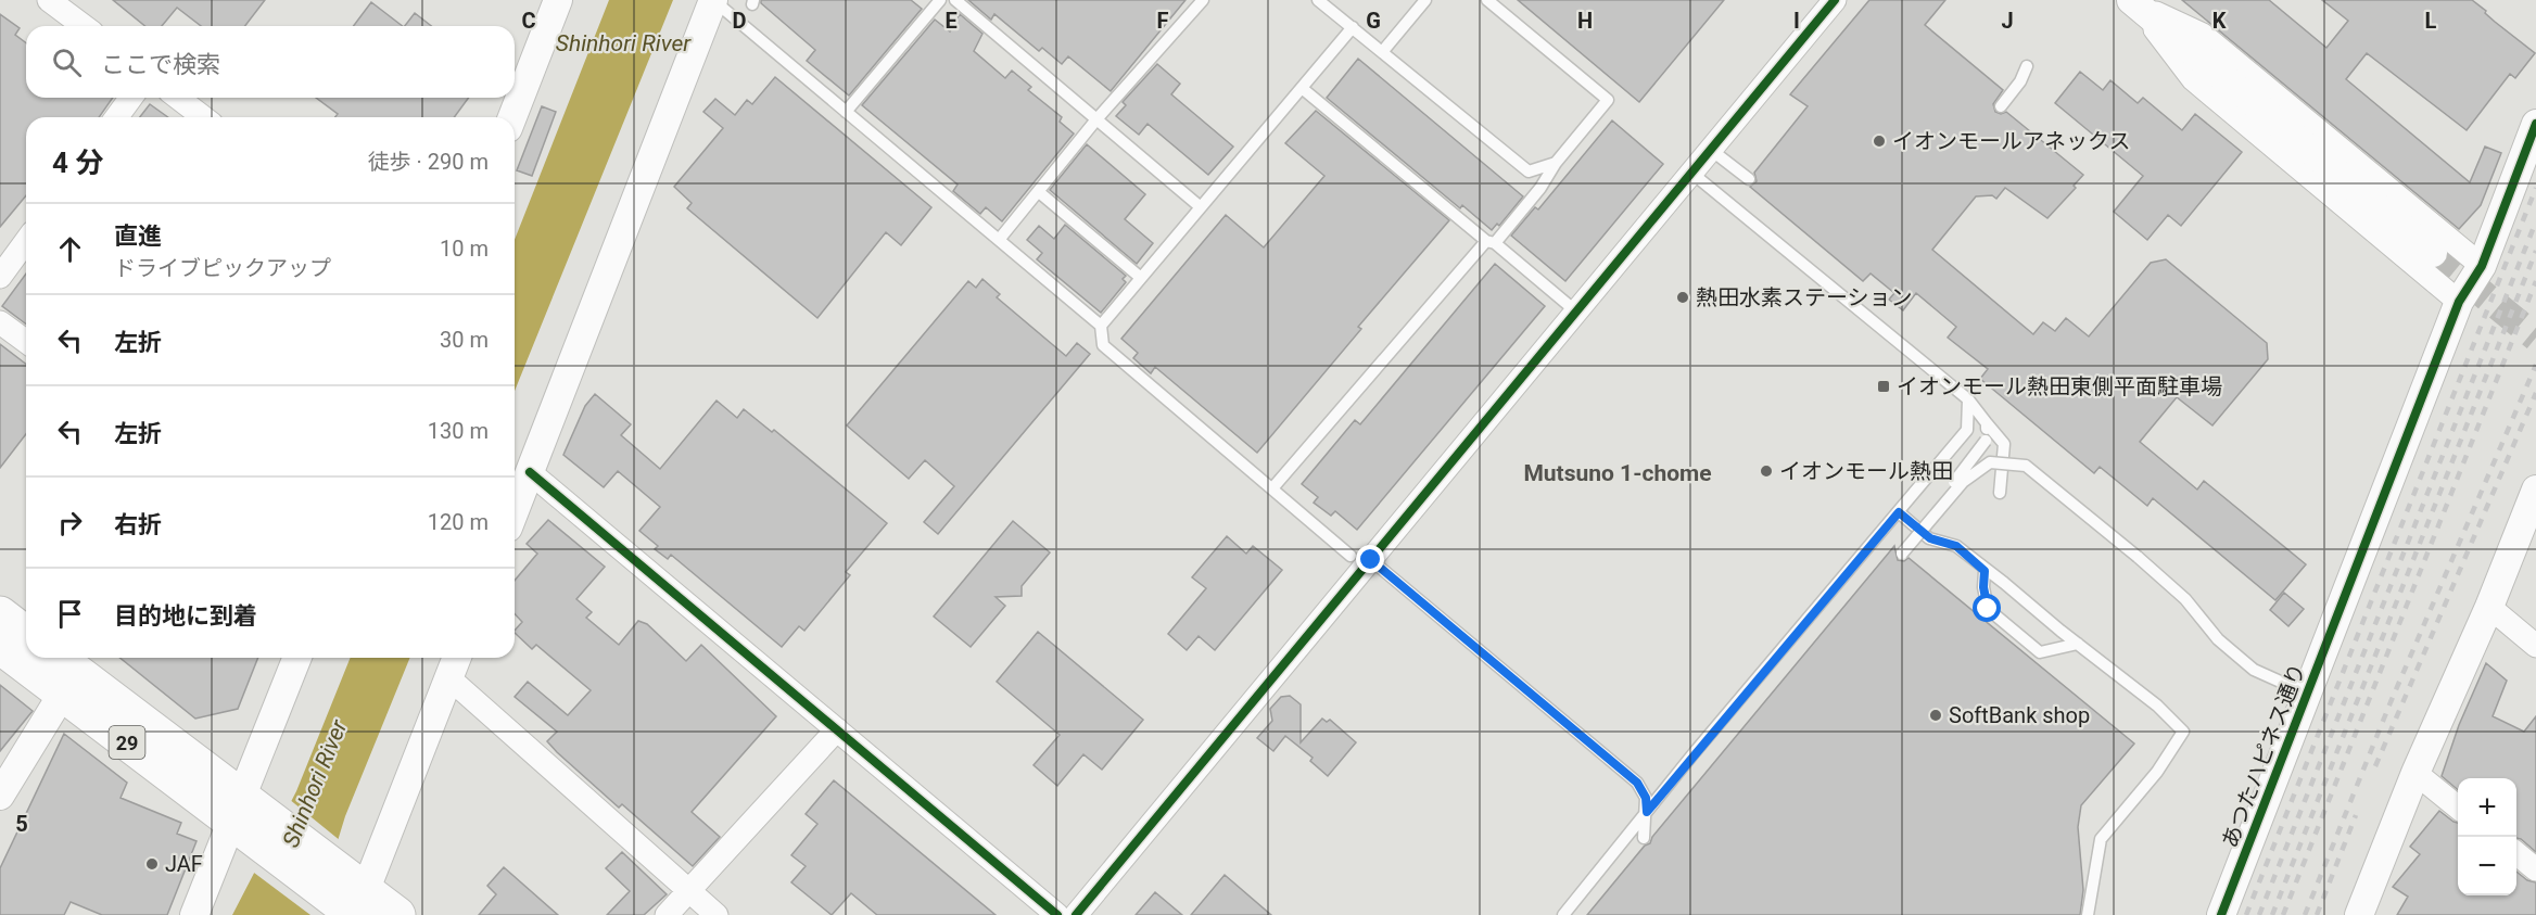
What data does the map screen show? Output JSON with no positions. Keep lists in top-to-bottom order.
{
  "streets": {
    "main road": ["29"],
    "street": ["あつたハピネス通り"]
  },
  "districts": ["Mutsuno 1-chome"],
  "water": ["Shinhori River"],
  "places": {
    "other": [
      "イオンモールアネックス",
      "熱田水素ステーション",
      "イオンモール熱田",
      "SoftBank shop",
      "JAF"
    ],
    "transit": ["イオンモール熱田東側平面駐車場"]
  },
  "page": {
    "search": "ここで検索",
    "heading": ["4 分", "徒歩 · 290 m"],
    "list": [
      ["直進", "ドライブピックアップ", "10 m"],
      ["左折", "30 m"],
      ["左折", "130 m"],
      ["右折", "120 m"],
      "目的地に到着"
    ],
    "map_buttons": ["+", "−"]
  },
  "grid": {
    "columns": [
      "C",
      "D",
      "E",
      "F",
      "G",
      "H",
      "I",
      "J",
      "K",
      "L"
    ],
    "rows": ["5"]
  }
}
